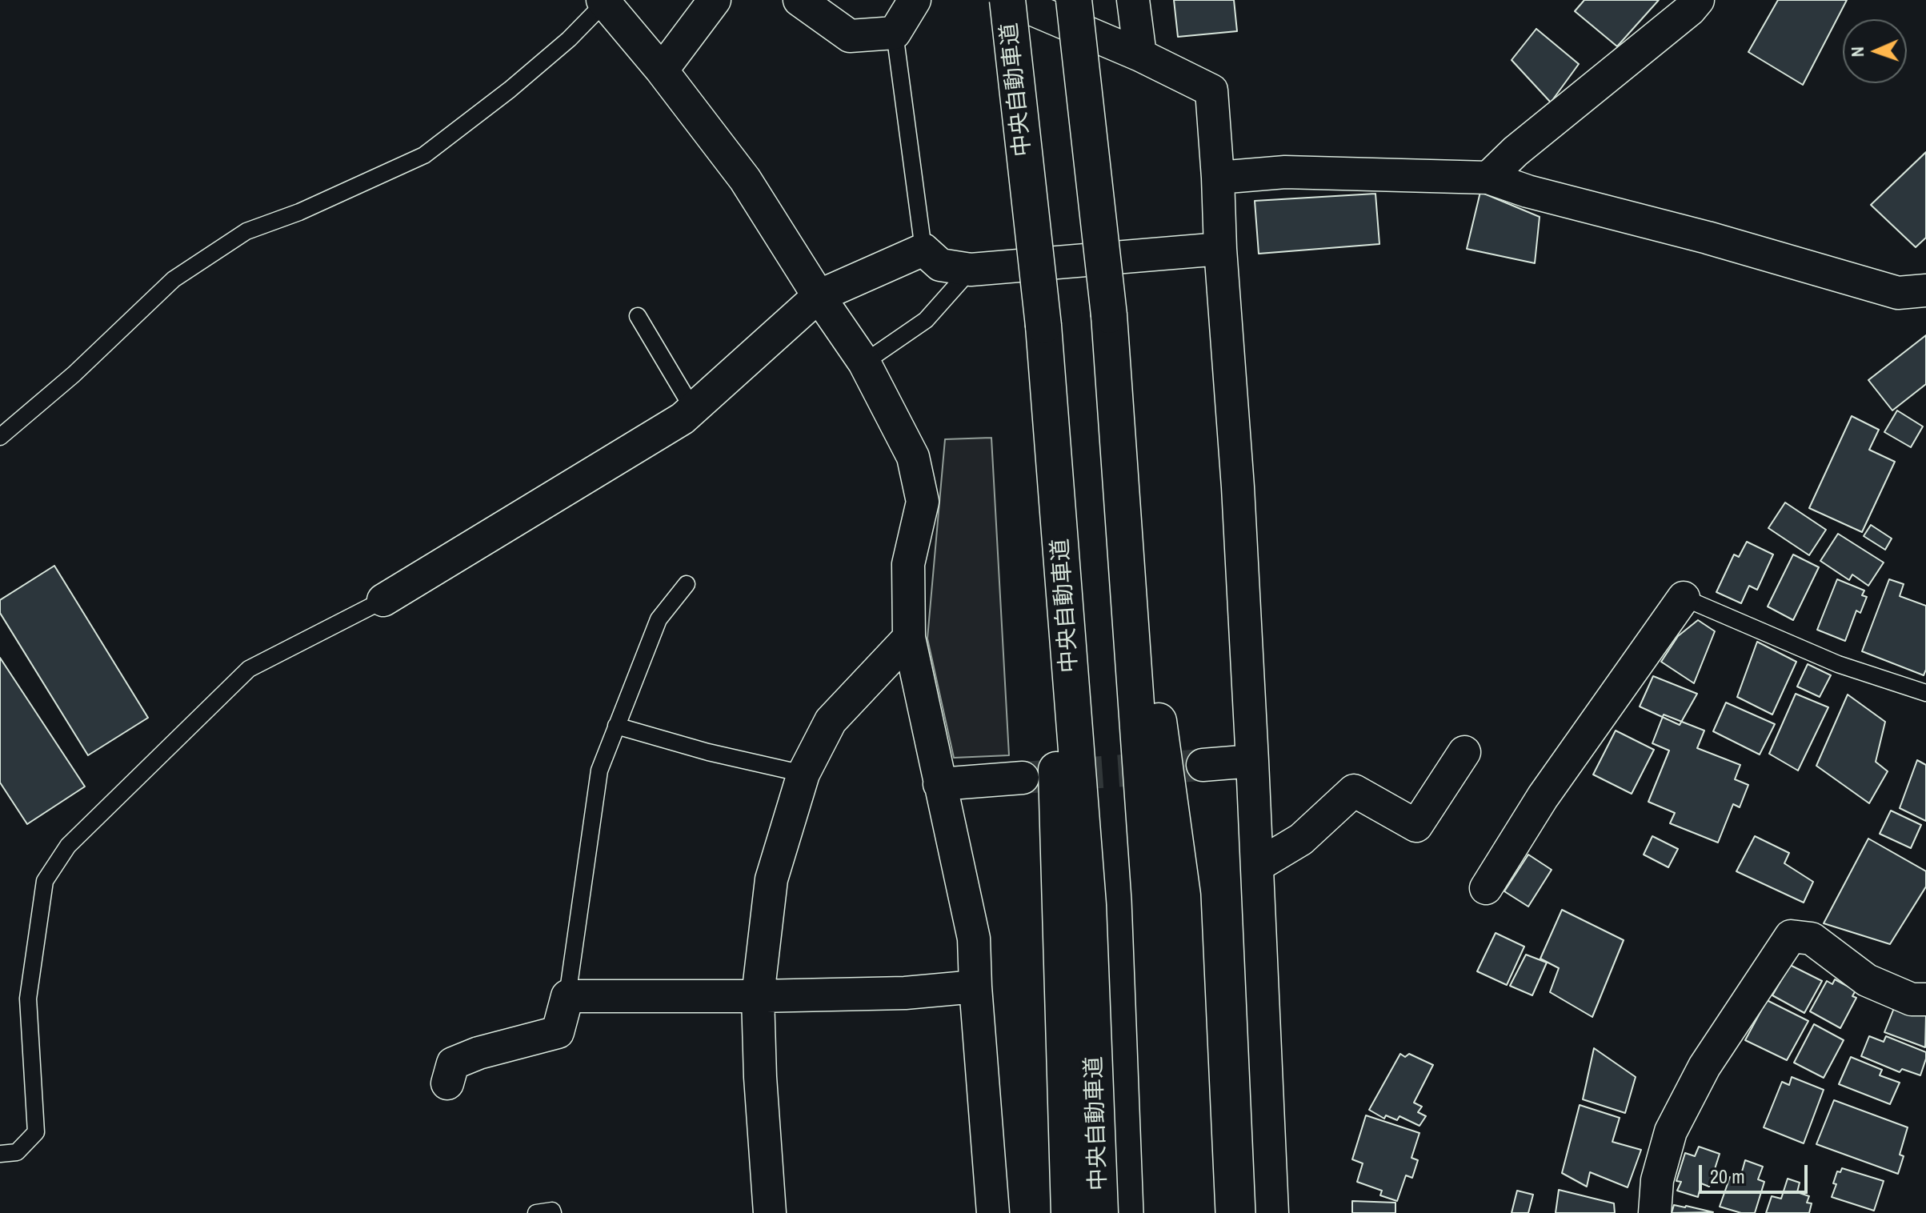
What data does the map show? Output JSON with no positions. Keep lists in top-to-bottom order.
{
  "streets": {
    "highway": ["中央自動車道"]
  },
  "scale_bar": "20 m",
  "north": "left"
}
